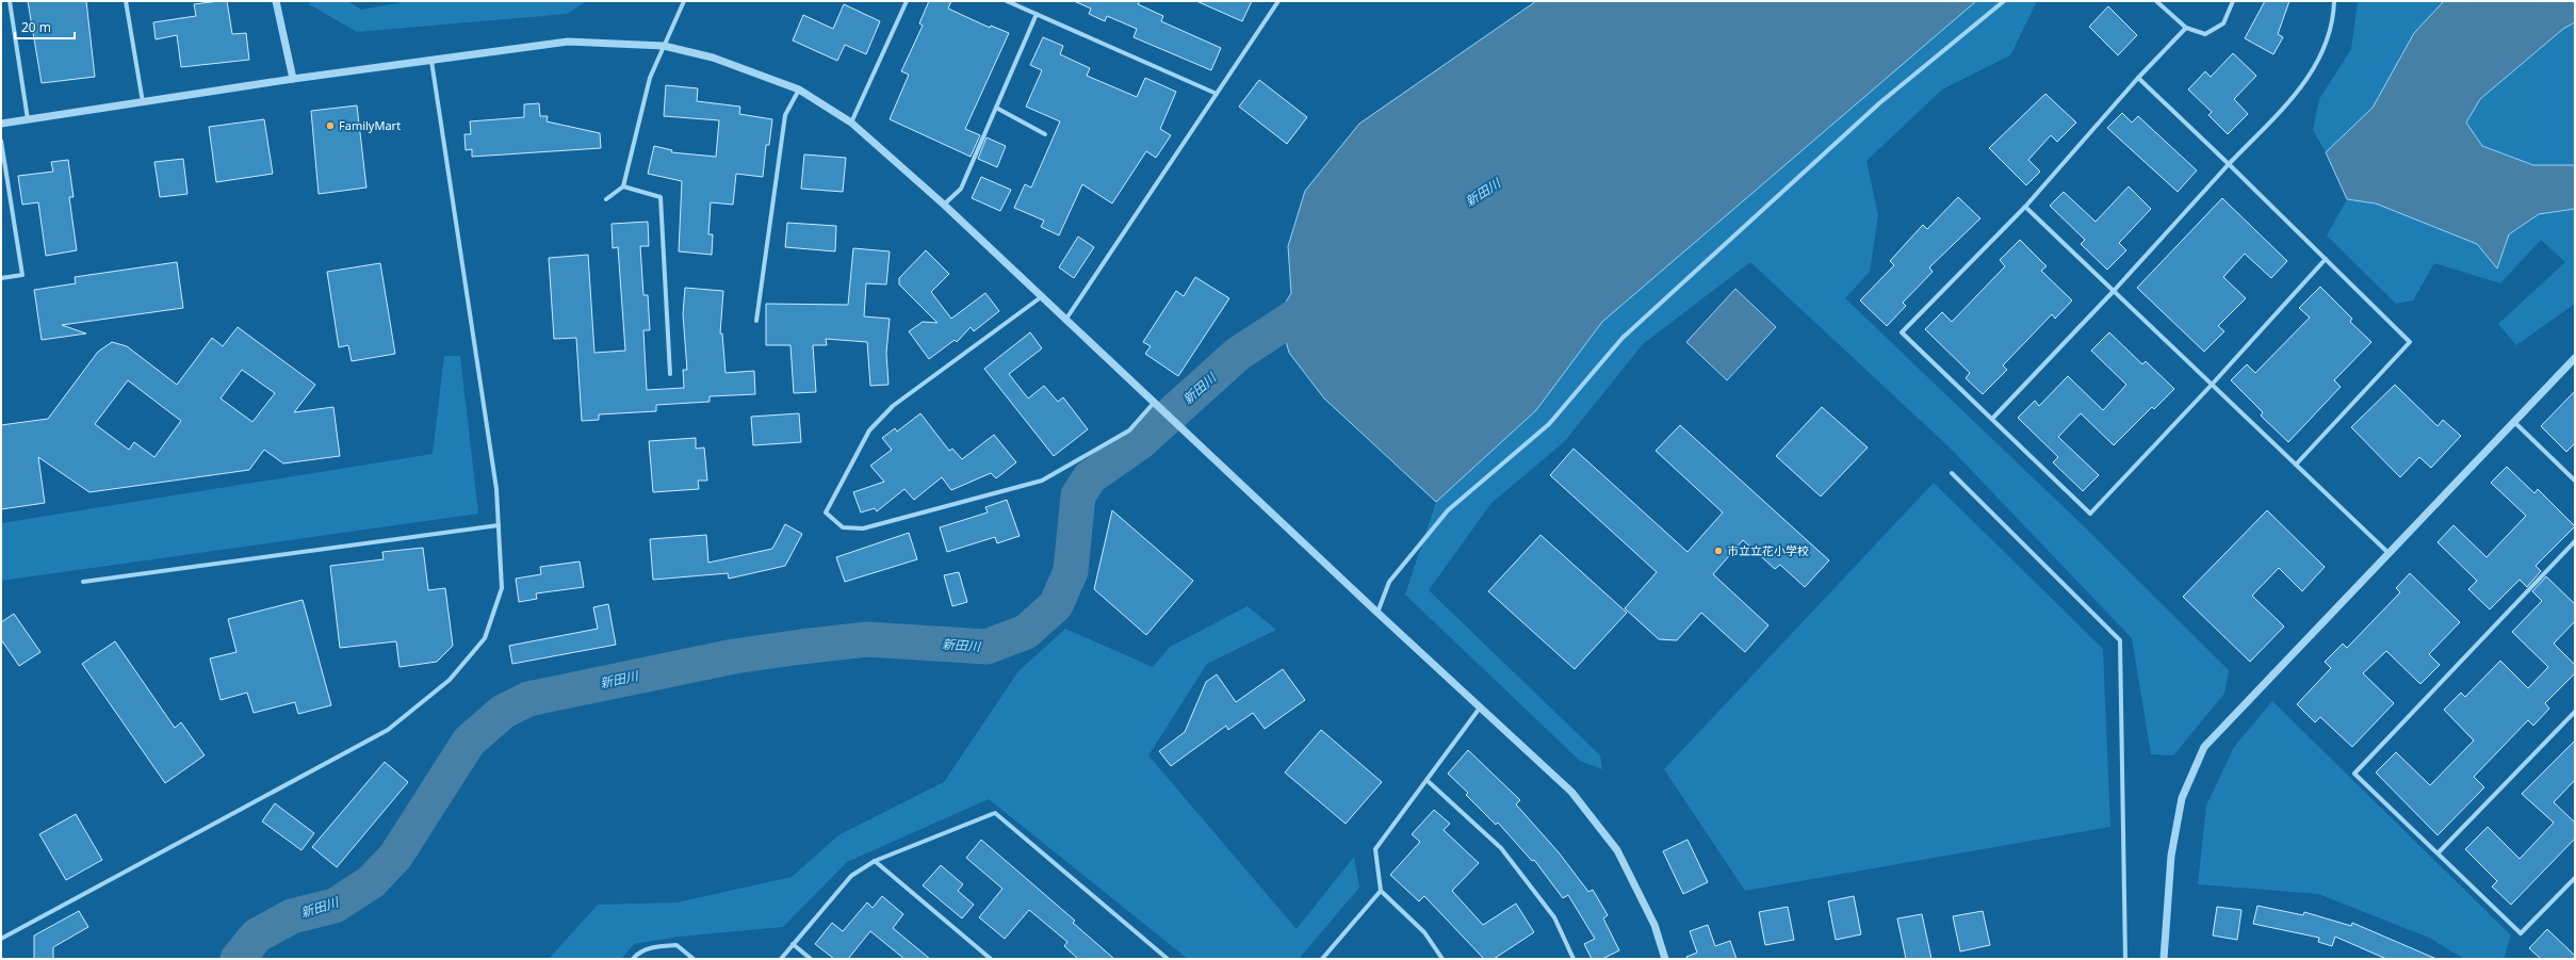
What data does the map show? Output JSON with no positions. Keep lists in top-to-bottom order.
{
  "water": ["新田川"],
  "places": ["FamilyMart", "市立立花小学校"],
  "scale_bar": "20 m"
}
